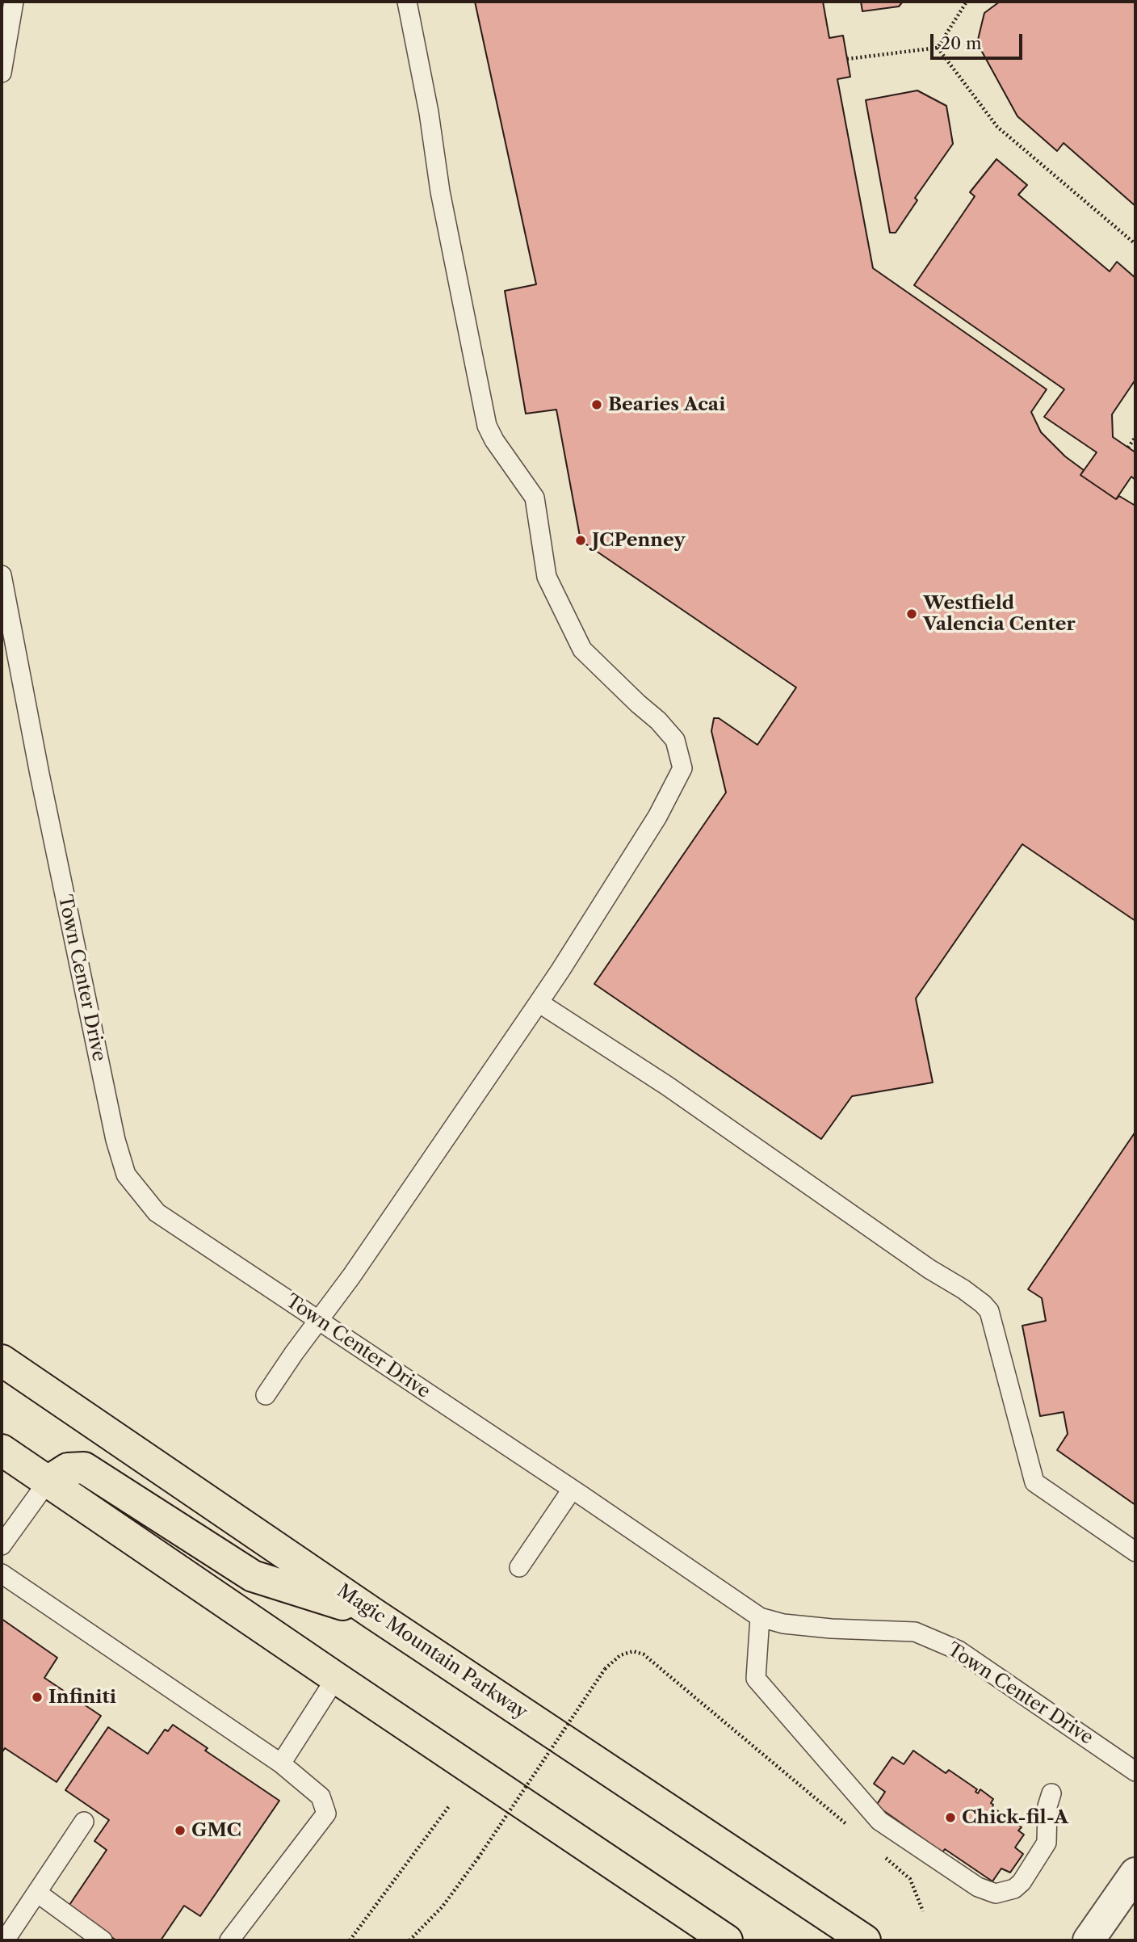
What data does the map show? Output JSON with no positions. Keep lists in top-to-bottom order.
{
  "streets": {
    "main road": ["Magic Mountain Parkway"],
    "lane": ["Town Center Drive"]
  },
  "places": [
    "Bearies Acai",
    "JCPenney",
    "Westfield Valencia Center",
    "Infiniti",
    "Chick-fil-A",
    "GMC"
  ],
  "scale_bar": "20 m"
}
